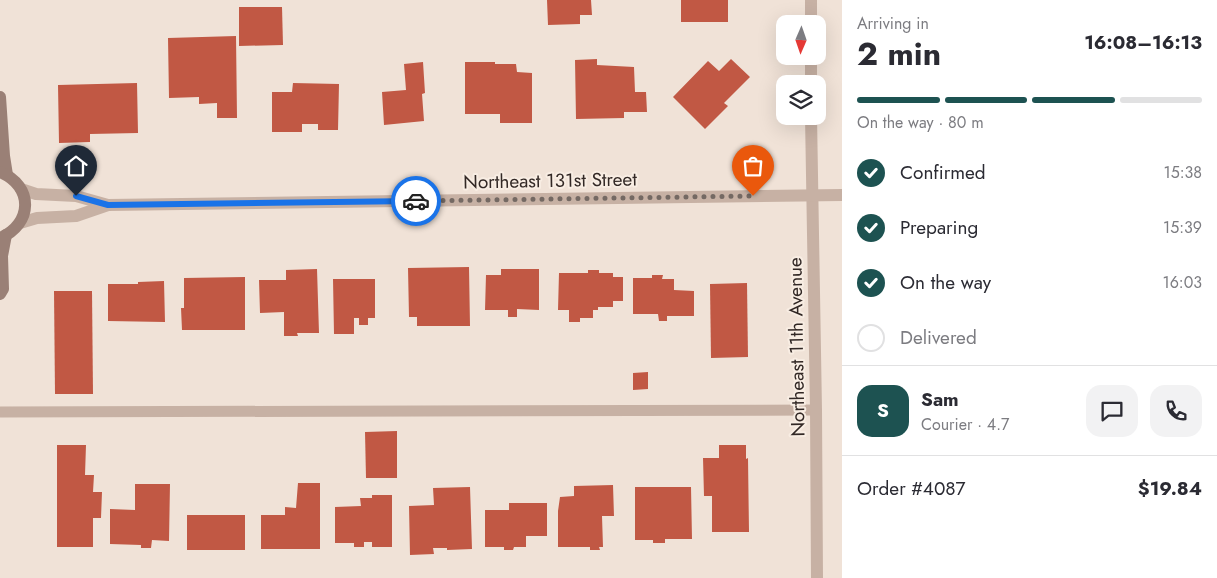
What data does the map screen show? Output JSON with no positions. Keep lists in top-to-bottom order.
{
  "streets": {
    "street": ["Northeast 131st Street", "Northeast 11th Avenue"]
  },
  "crossings": [
    ["Northeast 131st Street", "Northeast 11th Avenue"]
  ],
  "north": "bottom",
  "page": {
    "heading": ["2 min", "Arriving in", "16:08–16:13"],
    "panel": [
      "Sam",
      "Courier · 4.7",
      "Order #4087",
      "$19.84"
    ],
    "bar": "On the way · 80 m",
    "list": [
      ["Confirmed", "15:38"],
      ["Preparing", "15:39"],
      ["On the way", "16:03"],
      "Delivered"
    ],
    "round": "S"
  }
}
